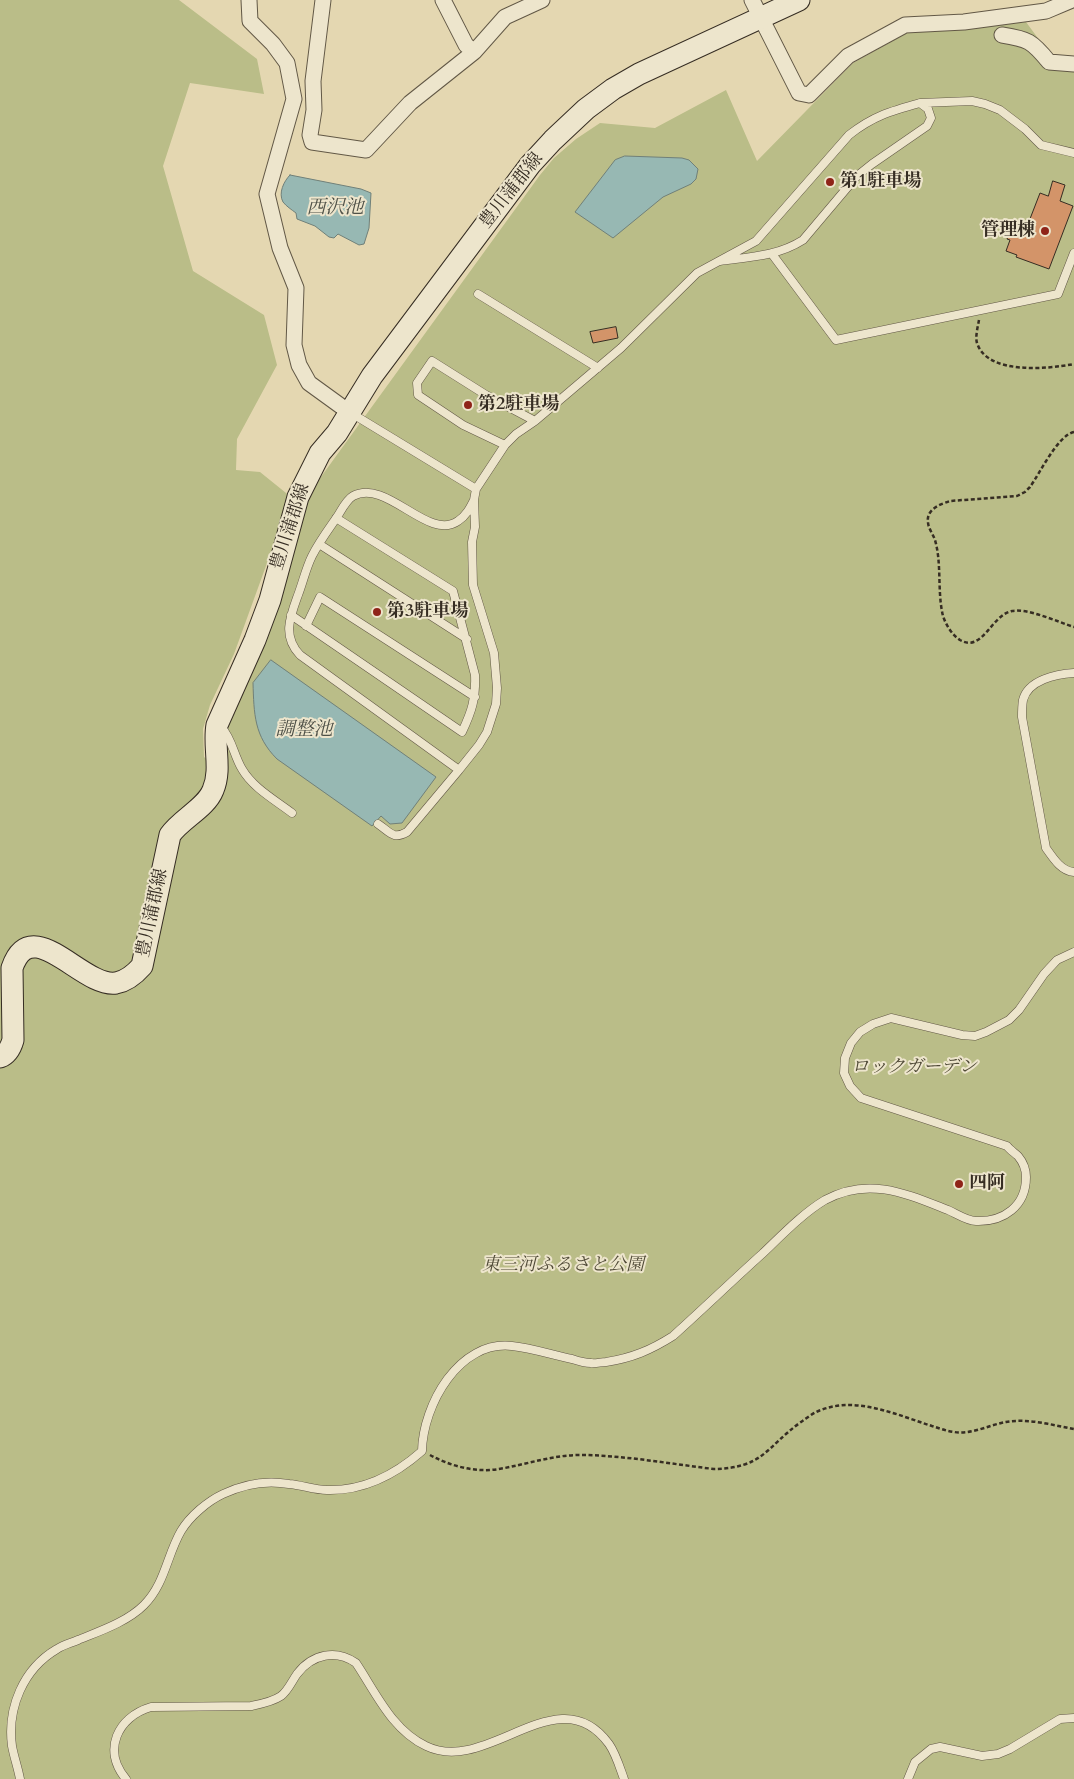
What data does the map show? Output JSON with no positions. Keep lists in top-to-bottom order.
{
  "streets": {
    "main road": ["豊川蒲郡線"]
  },
  "water": ["西沢池", "調整池"],
  "parks": ["ロックガーデン", "東三河ふるさと公園"],
  "places": [
    "第1駐車場",
    "管理棟",
    "第2駐車場",
    "第3駐車場",
    "四阿"
  ]
}
